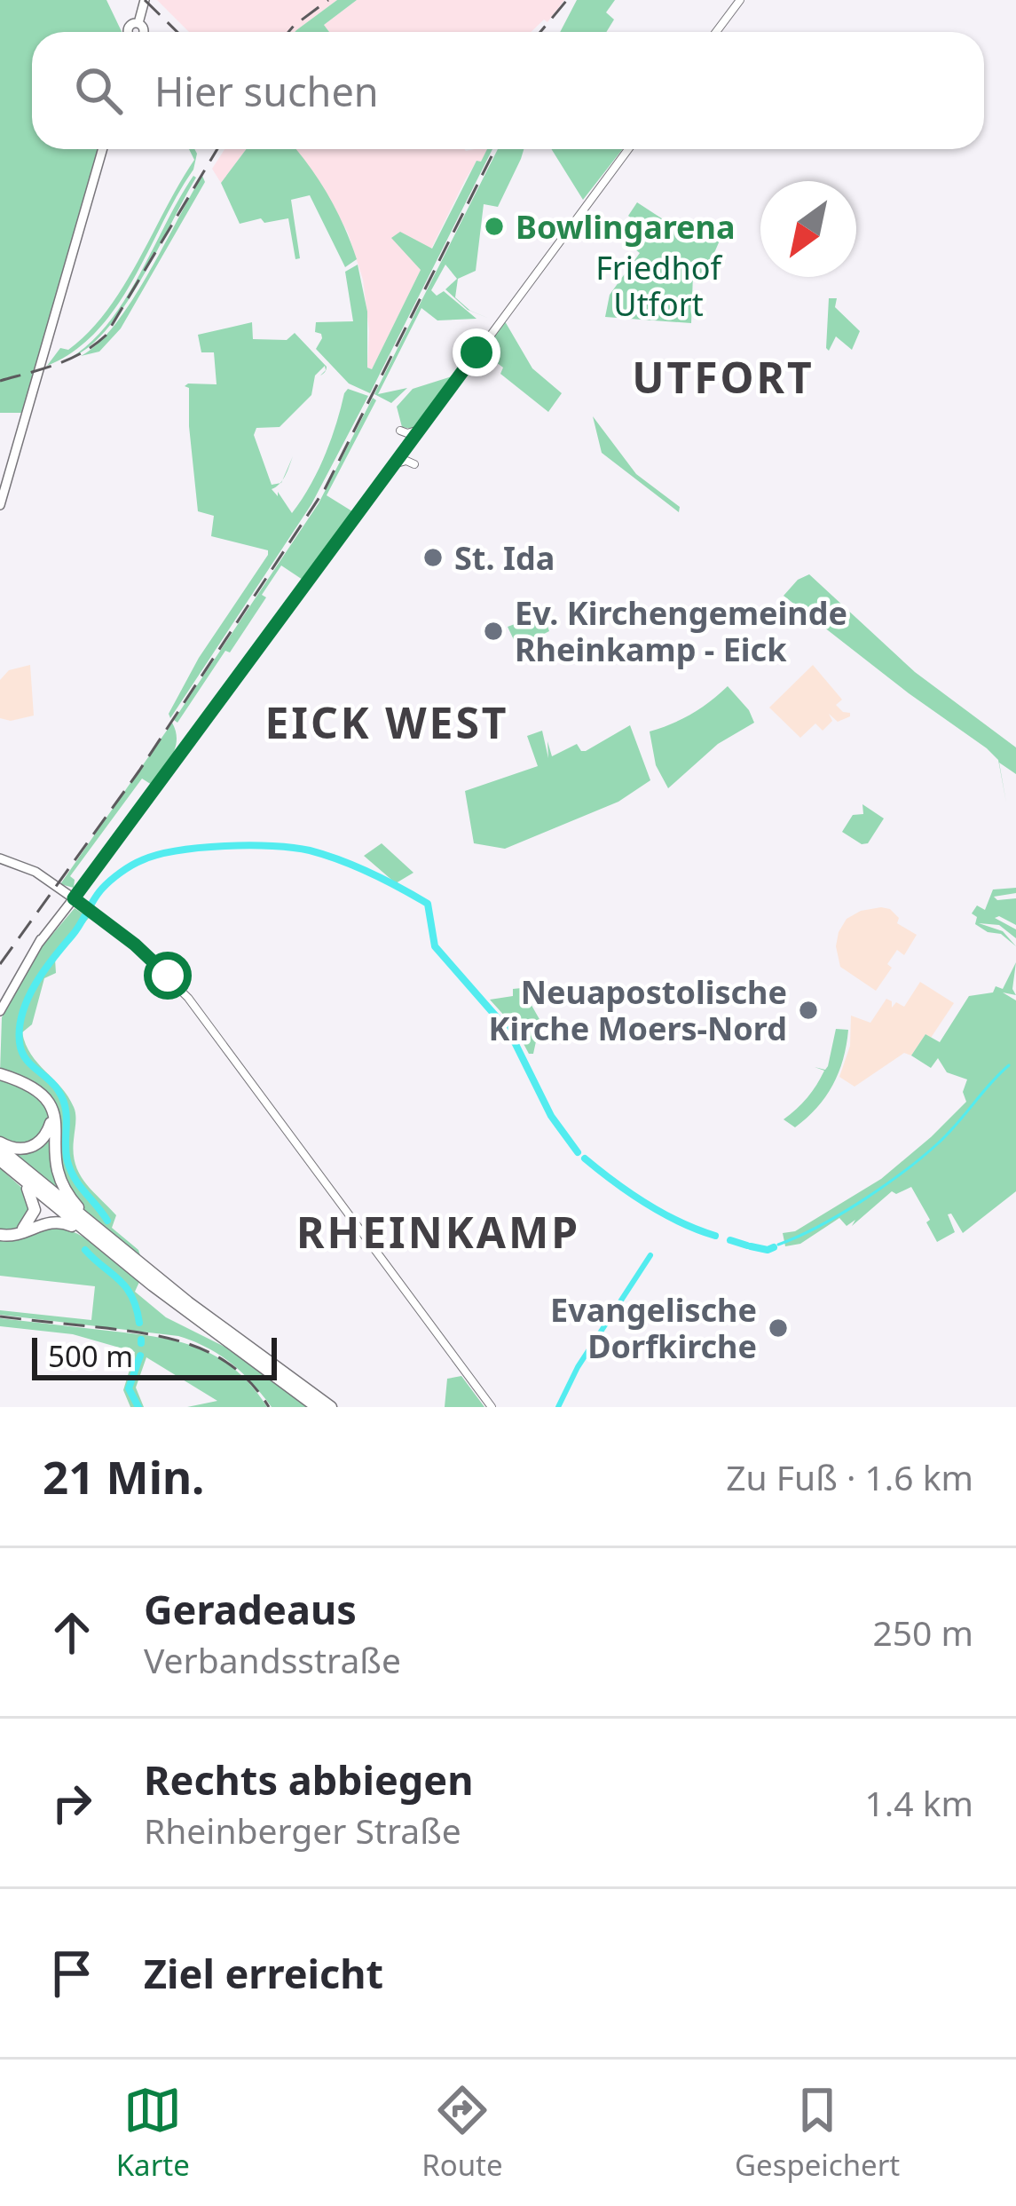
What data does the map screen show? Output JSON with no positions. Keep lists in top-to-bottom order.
{
  "districts": ["UTFORT", "EICK WEST", "RHEINKAMP"],
  "parks": ["Friedhof Utfort"],
  "places": [
    "Bowlingarena",
    "St. Ida",
    "Ev. Kirchengemeinde Rheinkamp - Eick",
    "Neuapostolische Kirche Moers-Nord",
    "Evangelische Dorfkirche"
  ],
  "scale_bar": "500 m",
  "north": "bottom left",
  "page": {
    "search": "Hier suchen",
    "scale": "500 m",
    "heading": ["21 Min.", "Zu Fuß · 1.6 km"],
    "list": [
      ["Geradeaus", "Verbandsstraße", "250 m"],
      ["Rechts abbiegen", "Rheinberger Straße", "1.4 km"],
      "Ziel erreicht"
    ],
    "nav": ["Karte", "Route", "Gespeichert"]
  }
}
